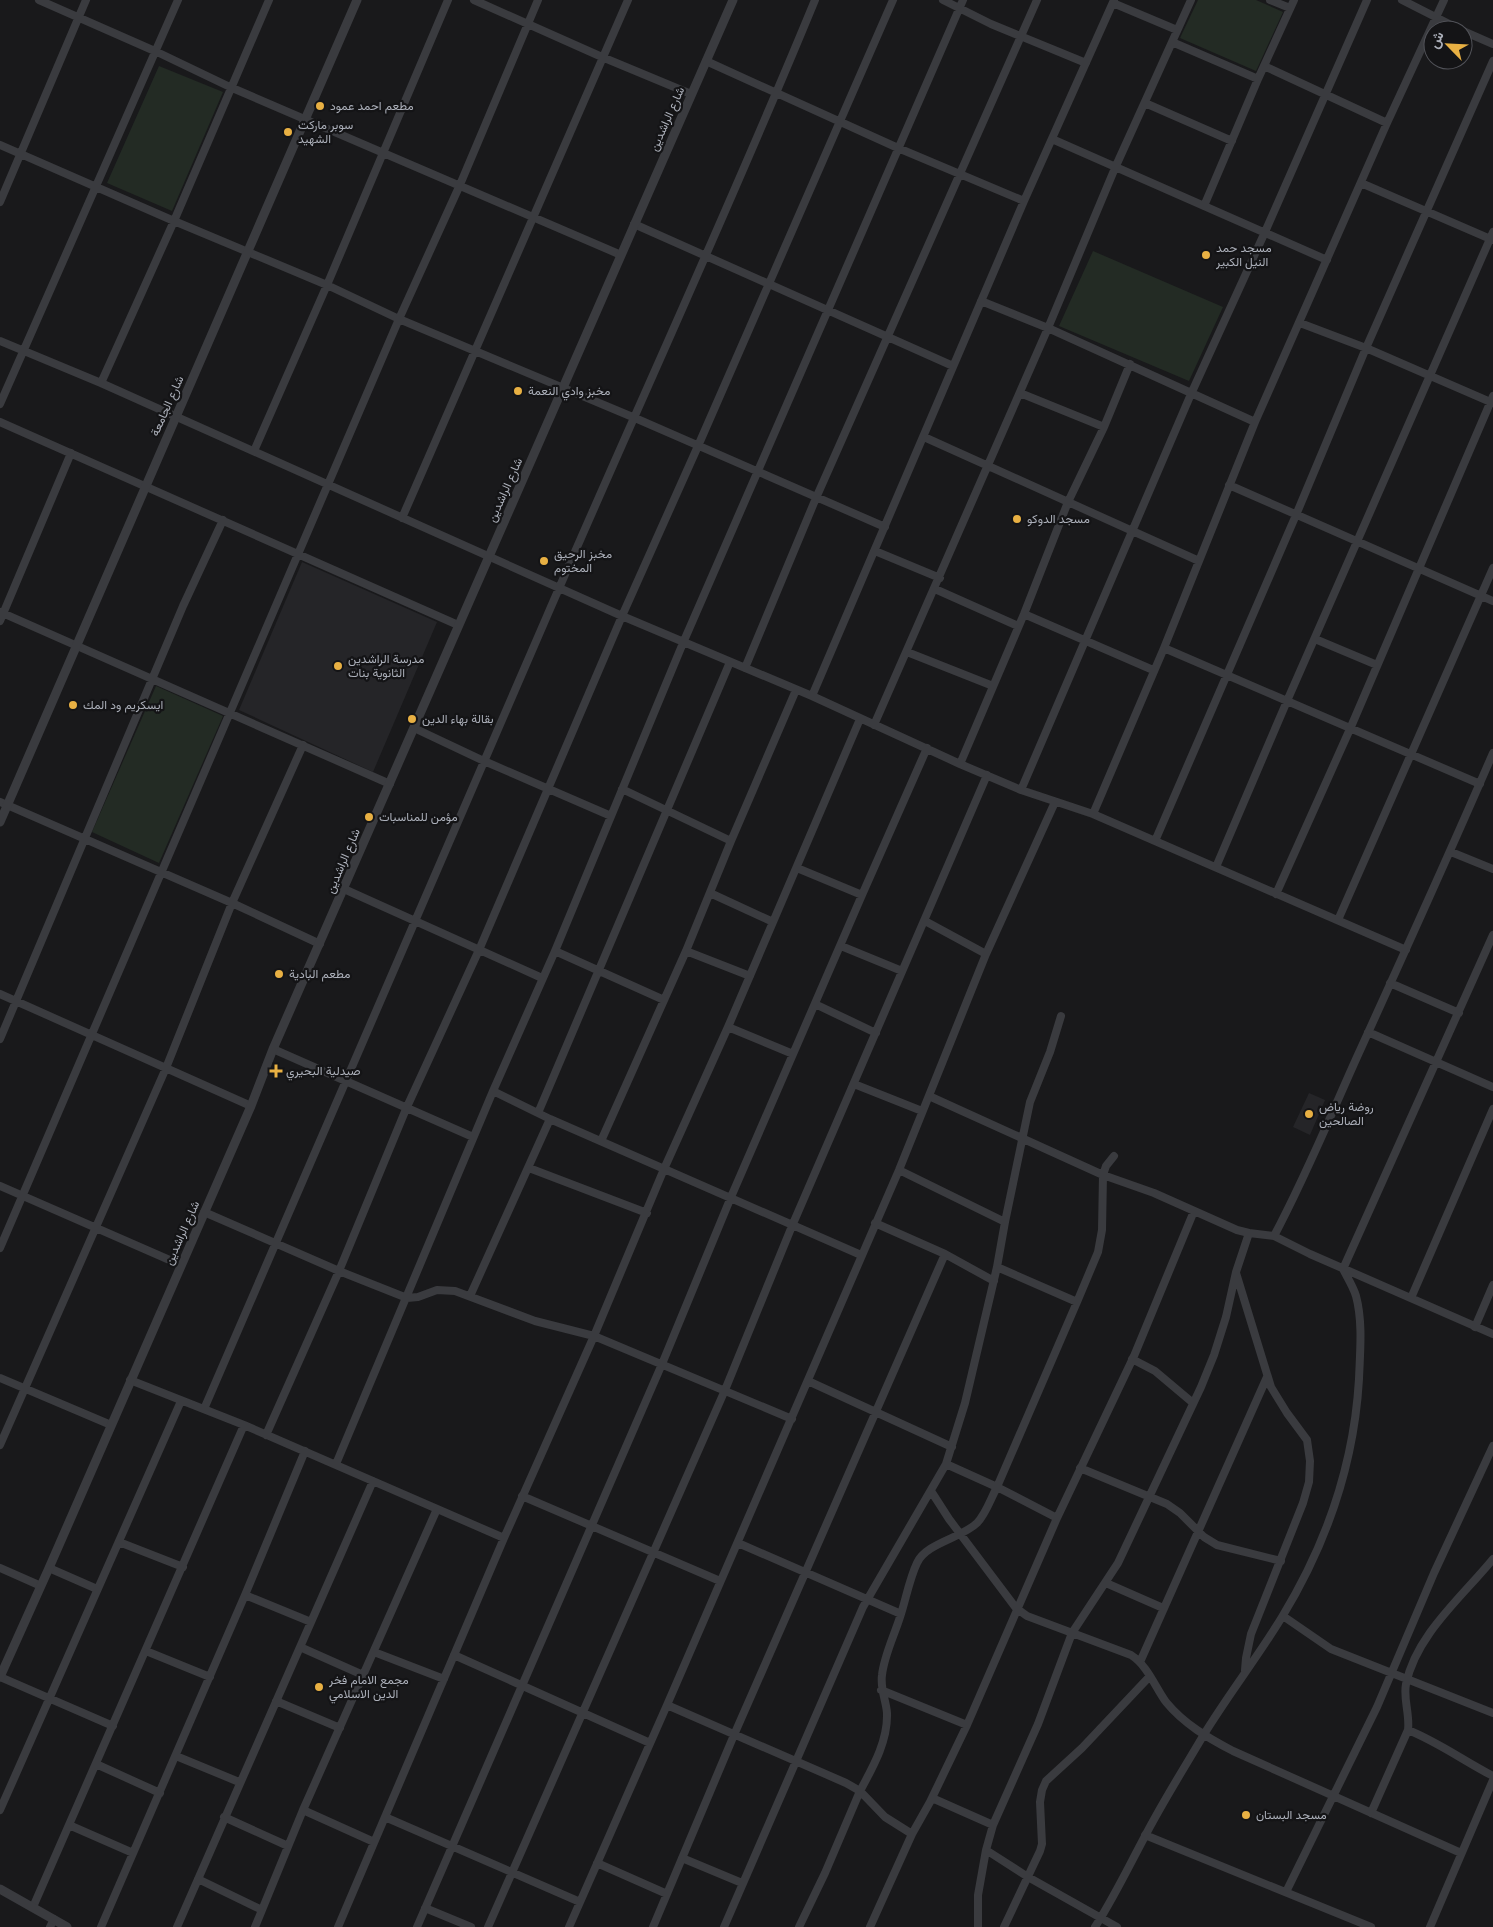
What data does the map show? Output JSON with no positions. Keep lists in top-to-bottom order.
{
  "streets": {
    "street": ["شارع الراشدين", "شارع الجامعة"]
  },
  "places": {
    "other": [
      "مطعم احمد عمود",
      "سوبر ماركت الشهيد",
      "مسجد حمد النيل الكبير",
      "مخبز وادي النعمة",
      "مسجد الدوكو",
      "مخبز الرحيق المختوم",
      "مدرسة الراشدين الثانوية بنات",
      "ايسكريم ود المك",
      "بقالة بهاء الدين",
      "مؤمن للمناسبات",
      "مطعم البادية",
      "روضة رياض الصالحين",
      "مجمع الامام فخر الدين الاسلامي",
      "مسجد البستان"
    ],
    "health": ["صيدلية البحيري"]
  },
  "north": "top left"
}
